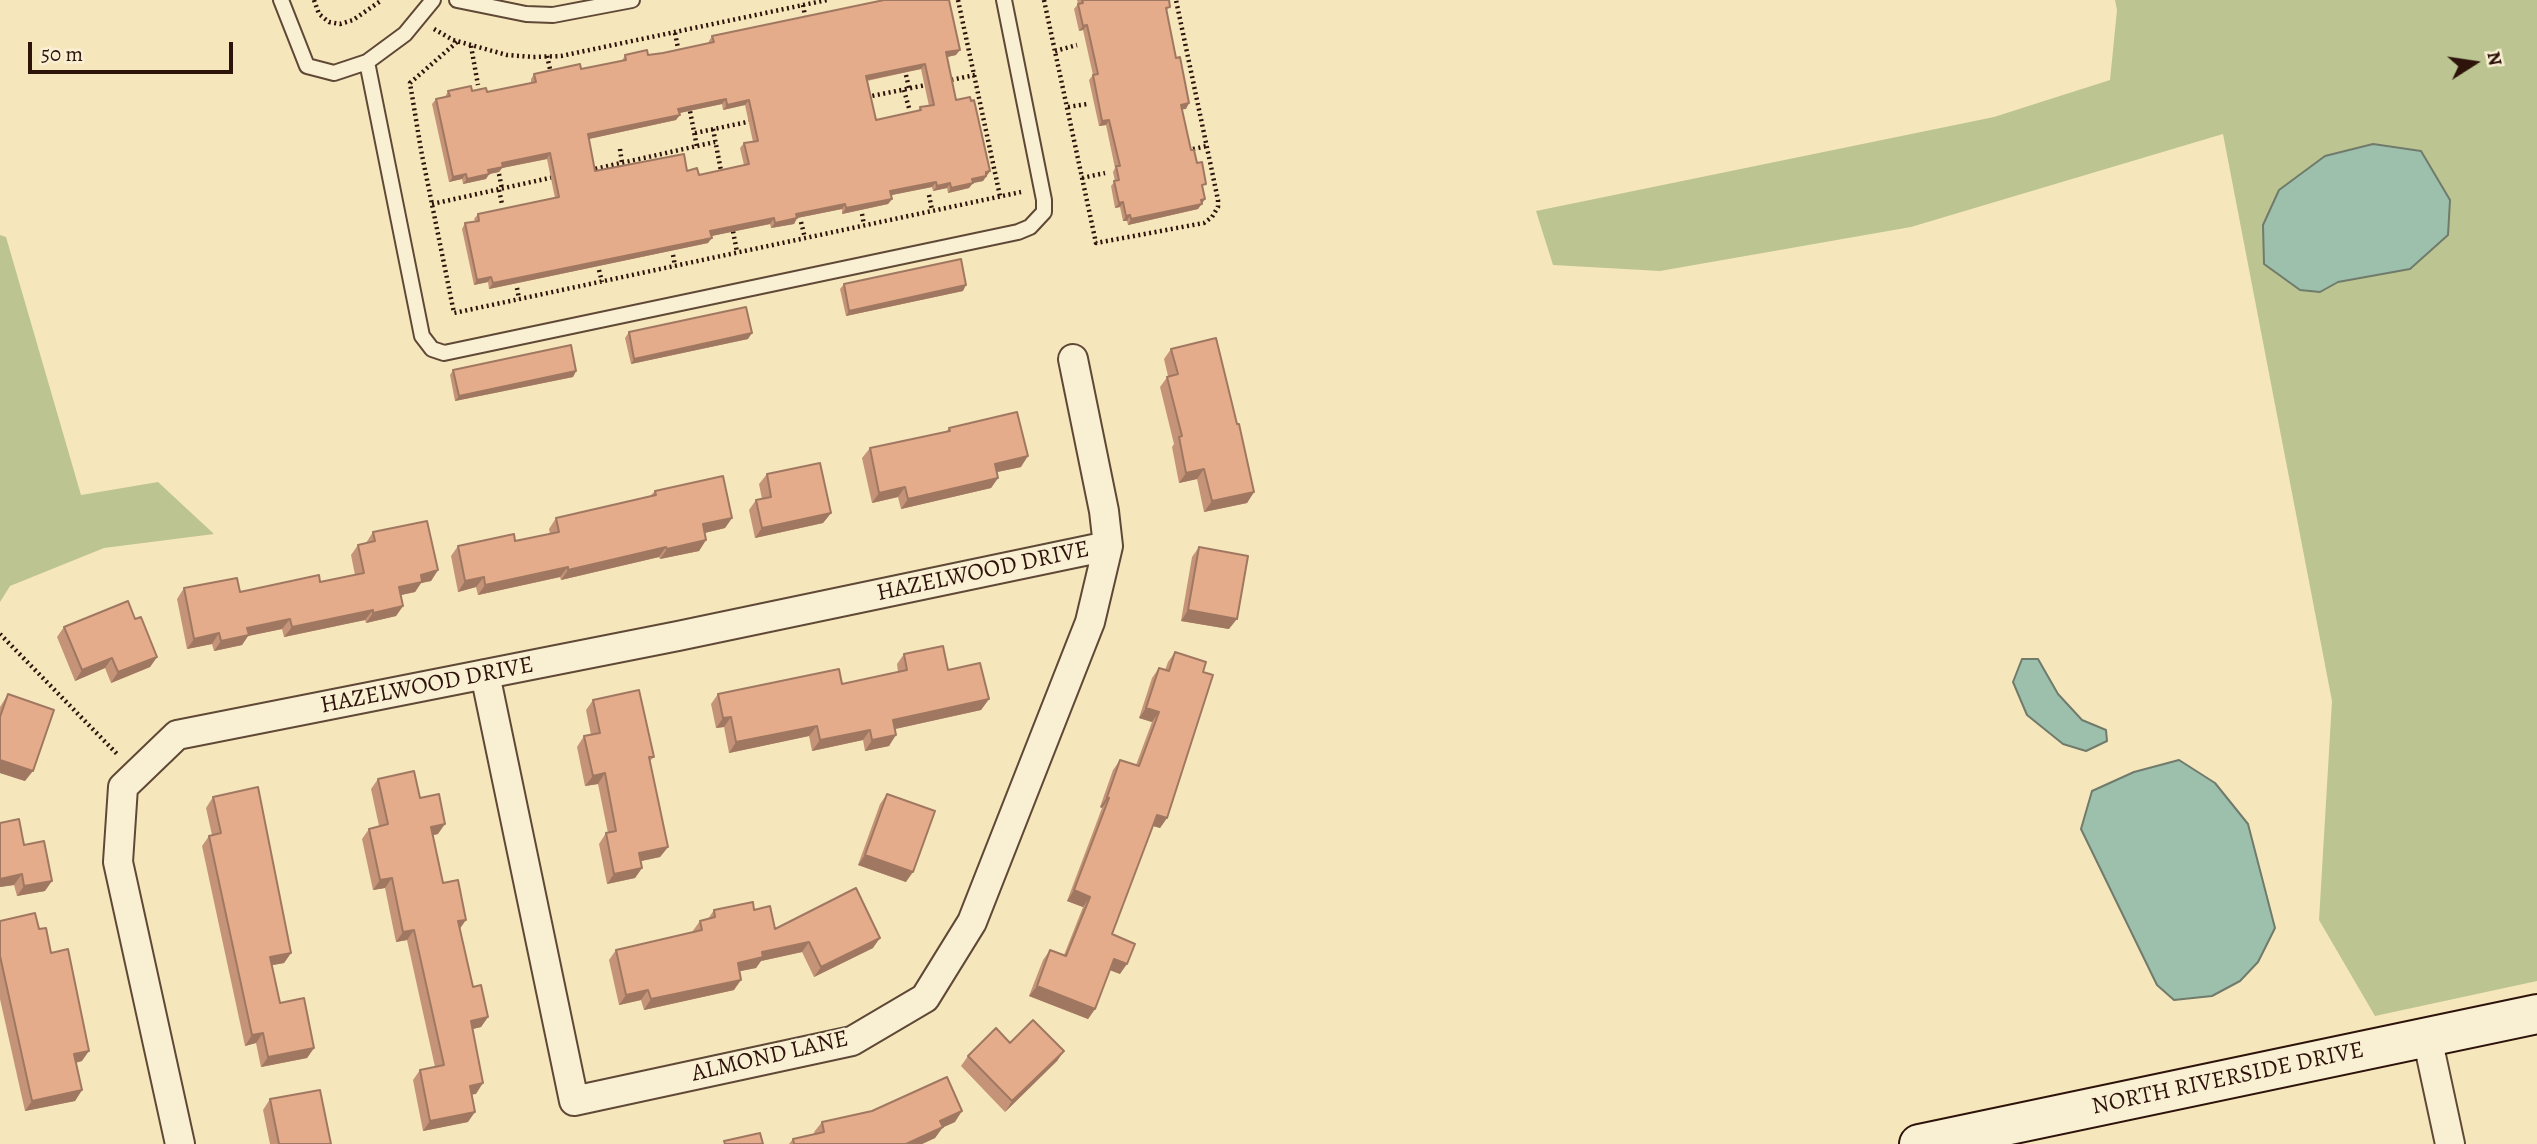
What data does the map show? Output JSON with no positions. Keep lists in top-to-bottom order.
{
  "streets": {
    "street": ["HAZELWOOD DRIVE", "ALMOND LANE", "NORTH RIVERSIDE DRIVE"]
  },
  "crossings": [
    ["HAZELWOOD DRIVE", "ALMOND LANE"]
  ],
  "scale_bar": "50 m",
  "north": "right"
}
